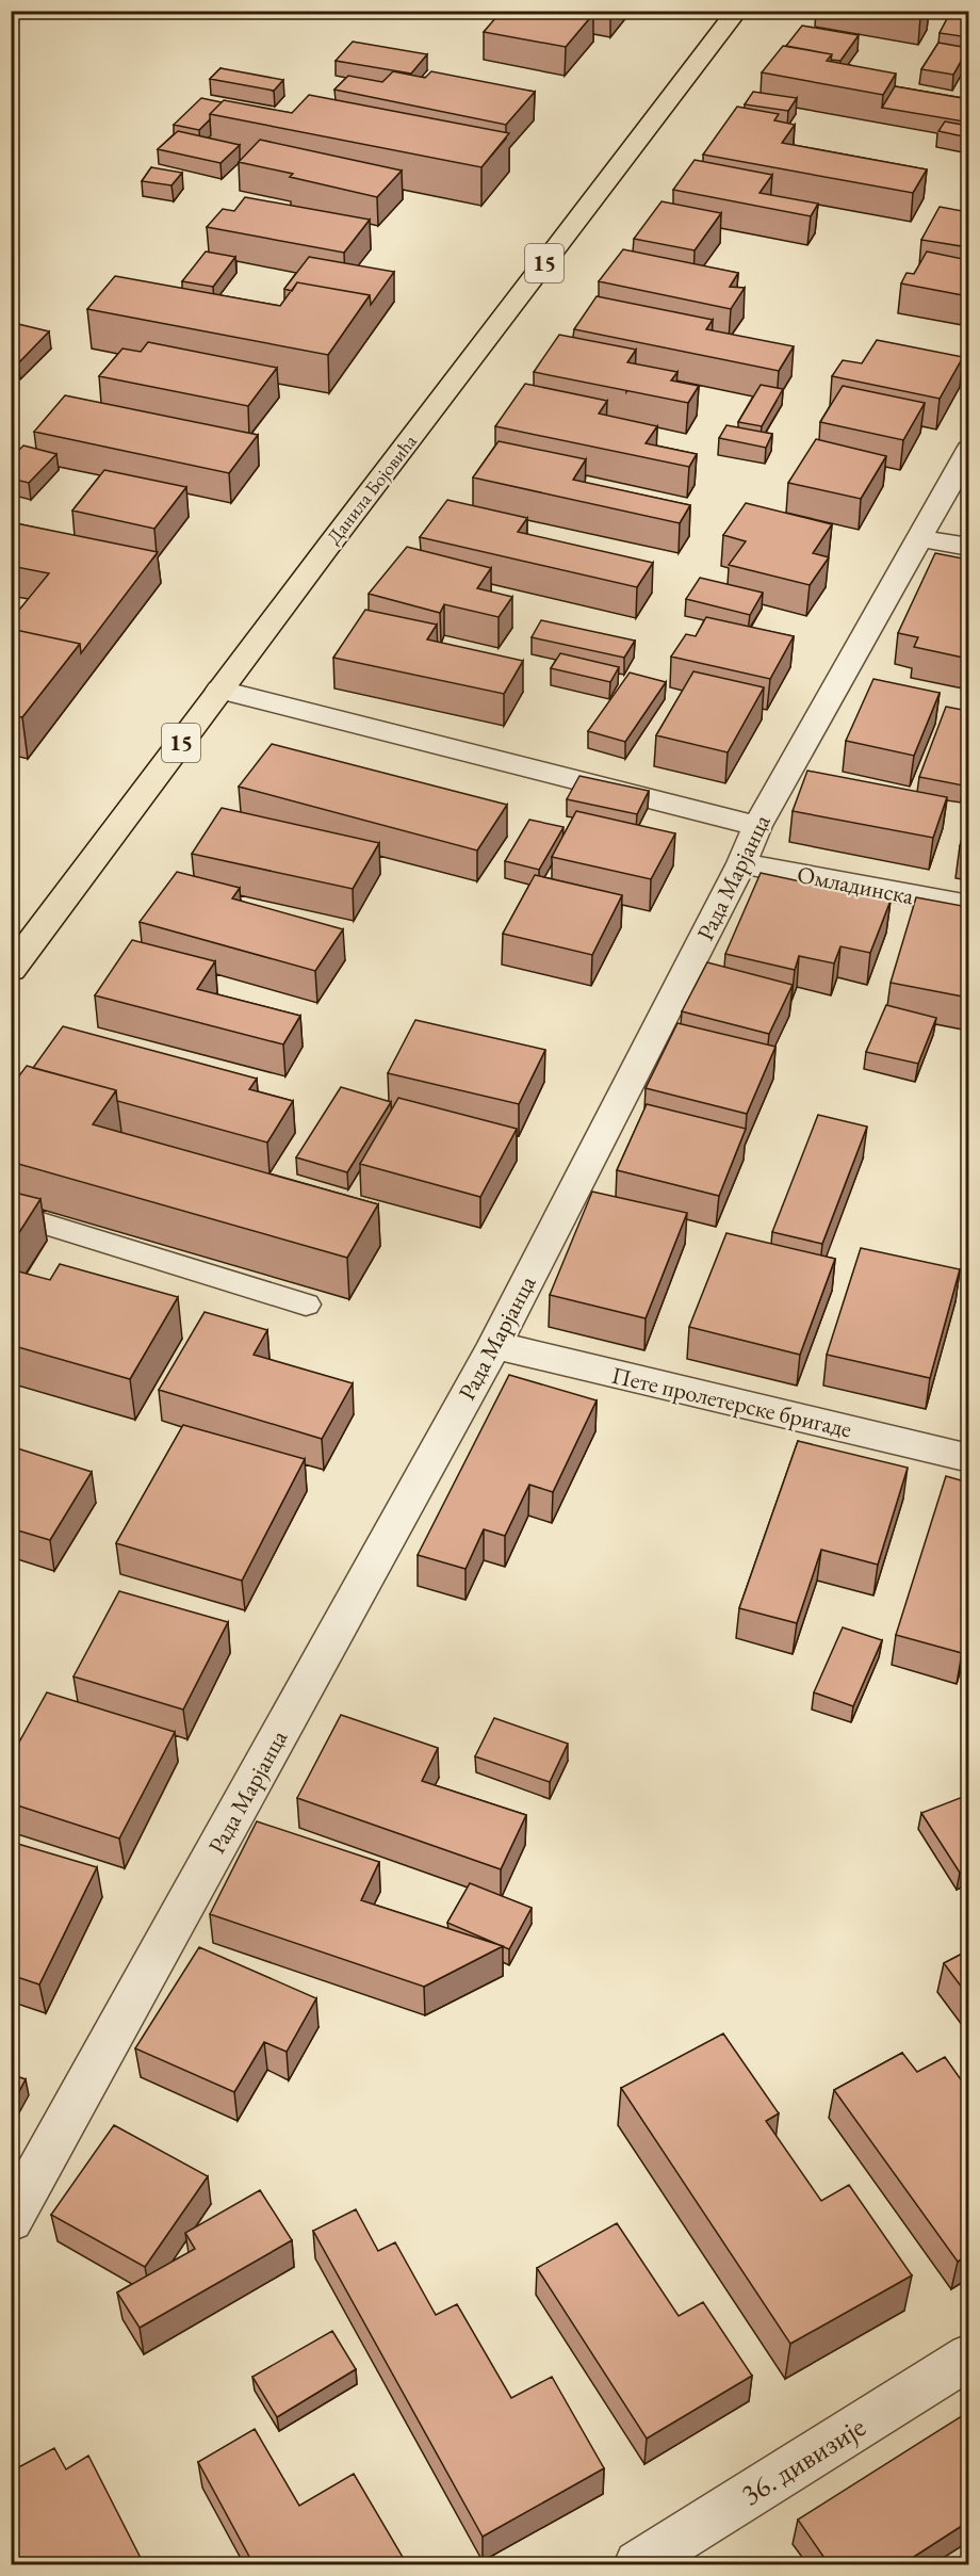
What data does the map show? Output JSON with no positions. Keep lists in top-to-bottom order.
{
  "streets": {
    "main road": ["15", "Данила Бојовића"],
    "street": [
      "Рада Марјанца",
      "Омладинска",
      "Пете пролетерске бригаде",
      "36. дивизије"
    ]
  },
  "crossings": [
    ["Рада Марјанца", "Омладинска"],
    ["Рада Марјанца", "Пете пролетерске бригаде"]
  ]
}
